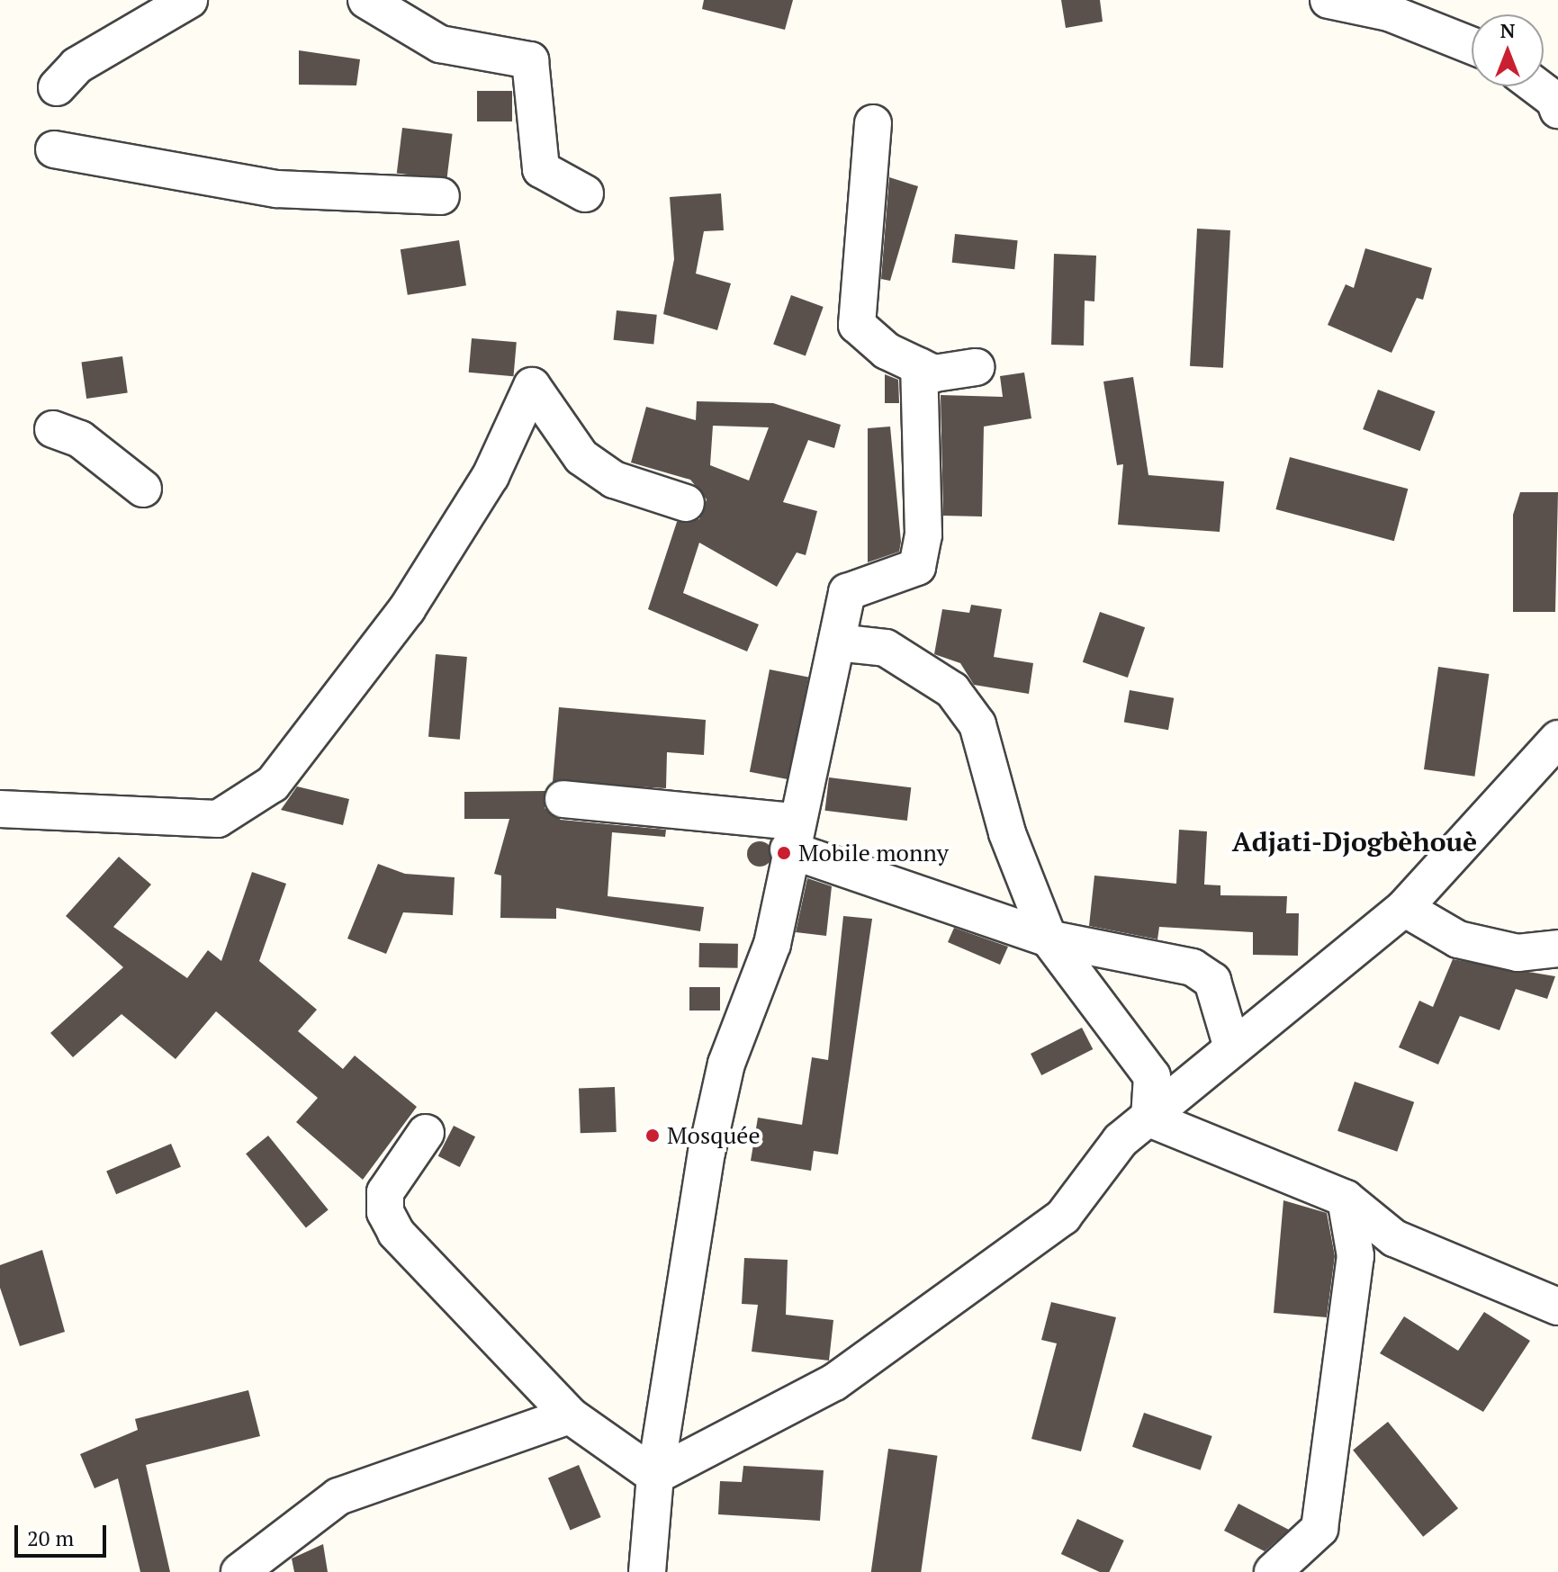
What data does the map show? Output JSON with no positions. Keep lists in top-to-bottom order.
{
  "districts": ["Adjati-Djogbèhouè"],
  "places": ["Mobile monny", "Mosquée"],
  "scale_bar": "20 m",
  "north": "top"
}
